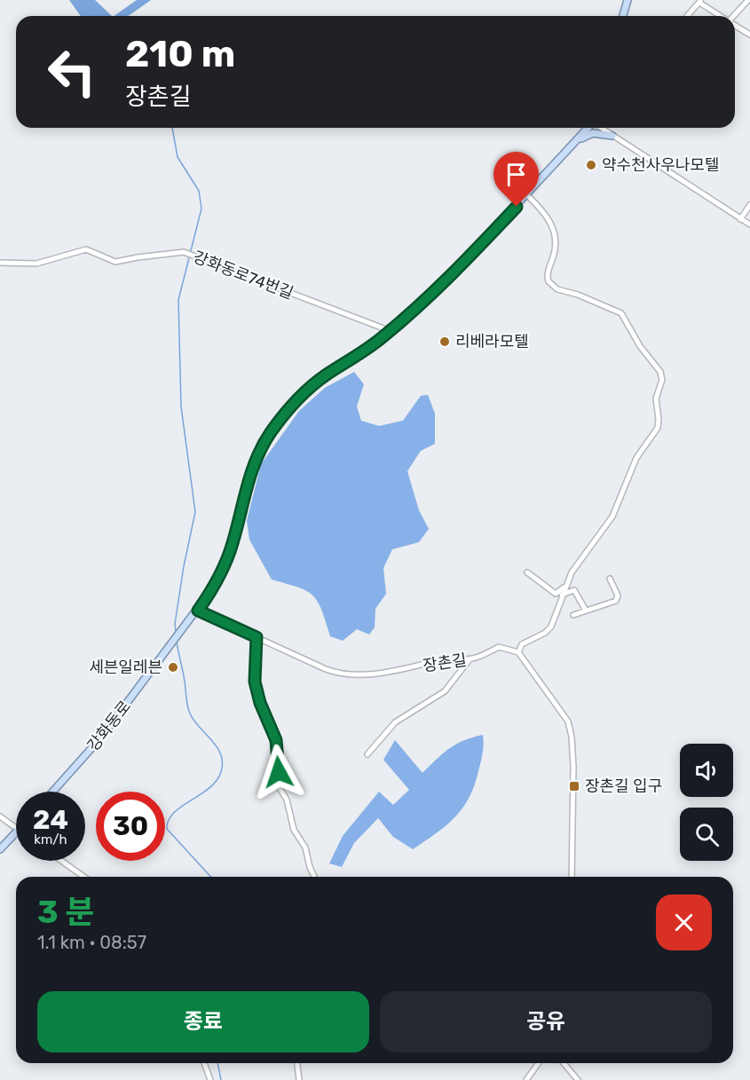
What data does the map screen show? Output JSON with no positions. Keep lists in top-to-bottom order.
{
  "streets": {
    "main road": ["강화동로"],
    "street": ["강화동로74번길", "장촌길"]
  },
  "crossings": [
    ["장촌길", "강화동로"]
  ],
  "places": {
    "other": ["약수천사우나모텔", "리베라모텔", "세븐일레븐"],
    "transit": ["장촌길 입구"]
  },
  "page": {
    "turn": ["210 m", "장촌길"],
    "speed": "24 km/h",
    "limit": "30",
    "heading": ["3 분", "1.1 km · 08:57"],
    "buttons": ["종료", "공유"]
  }
}
